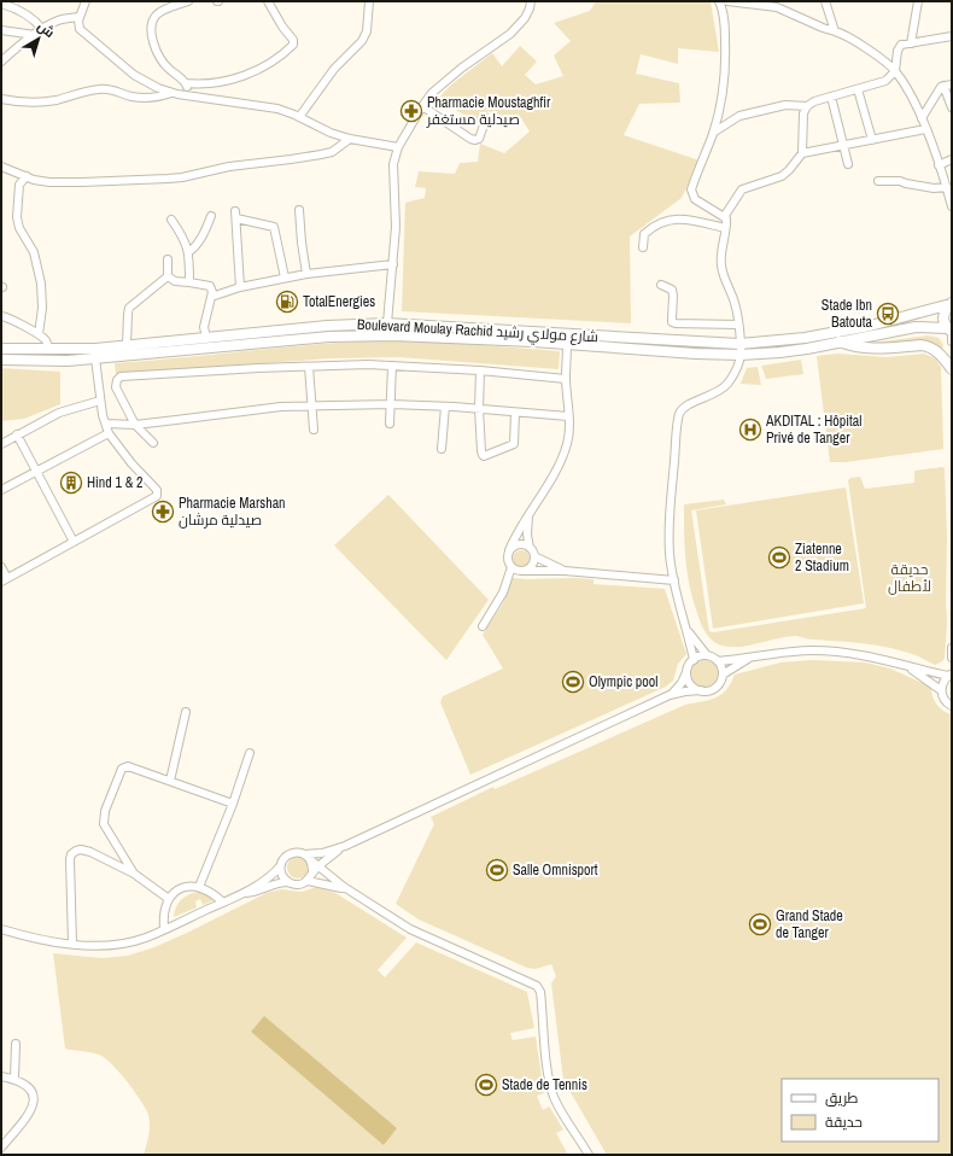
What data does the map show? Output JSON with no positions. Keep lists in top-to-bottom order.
{
  "streets": {
    "main road": ["Boulevard Moulay Rachid شارع مولاي رشيد"]
  },
  "parks": ["حديقة لأطفال"],
  "places": {
    "pharmacy": ["Pharmacie Moustaghfir صيدلية مستغفر", "Pharmacie Marshan صيدلية مرشان"],
    "fuel station": ["TotalEnergies"],
    "bus stop": ["Stade Ibn Batouta"],
    "hospital": ["AKDITAL : Hôpital Privé de Tanger"],
    "building": ["Hind 1 & 2"],
    "sports": [
      "Ziatenne 2 Stadium",
      "Olympic pool",
      "Salle Omnisport",
      "Grand Stade de Tanger",
      "Stade de Tennis"
    ]
  },
  "legend": ["طريق", "حديقة"],
  "north": "top right"
}
